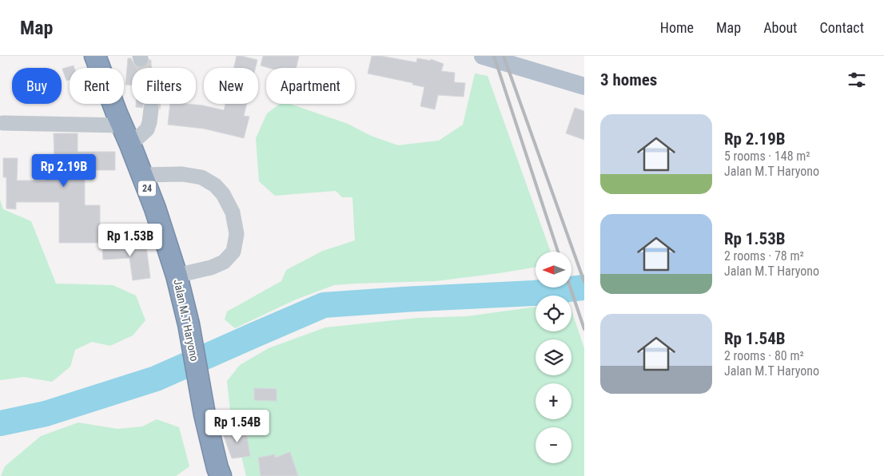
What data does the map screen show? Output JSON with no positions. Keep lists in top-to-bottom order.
{
  "streets": {
    "highway": ["24", "Jalan M.T Haryono"]
  },
  "north": "left",
  "page": {
    "header": "Map",
    "nav": [
      "Home",
      "Map",
      "About",
      "Contact"
    ],
    "heading": "3 homes",
    "chip": [
      "Buy",
      "Rent",
      "Filters",
      "New",
      "Apartment"
    ],
    "list": [
      {
        "name": "Rp 2.19B",
        "note": "5 rooms · 148 m² · Jalan M.T Haryono"
      },
      {
        "name": "Rp 1.53B",
        "note": "2 rooms · 78 m² · Jalan M.T Haryono"
      },
      {
        "name": "Rp 1.54B",
        "note": "2 rooms · 80 m² · Jalan M.T Haryono"
      }
    ],
    "price": ["Rp 2.19B", "Rp 1.53B", "Rp 1.54B"],
    "map_buttons": ["+", "−"]
  }
}
